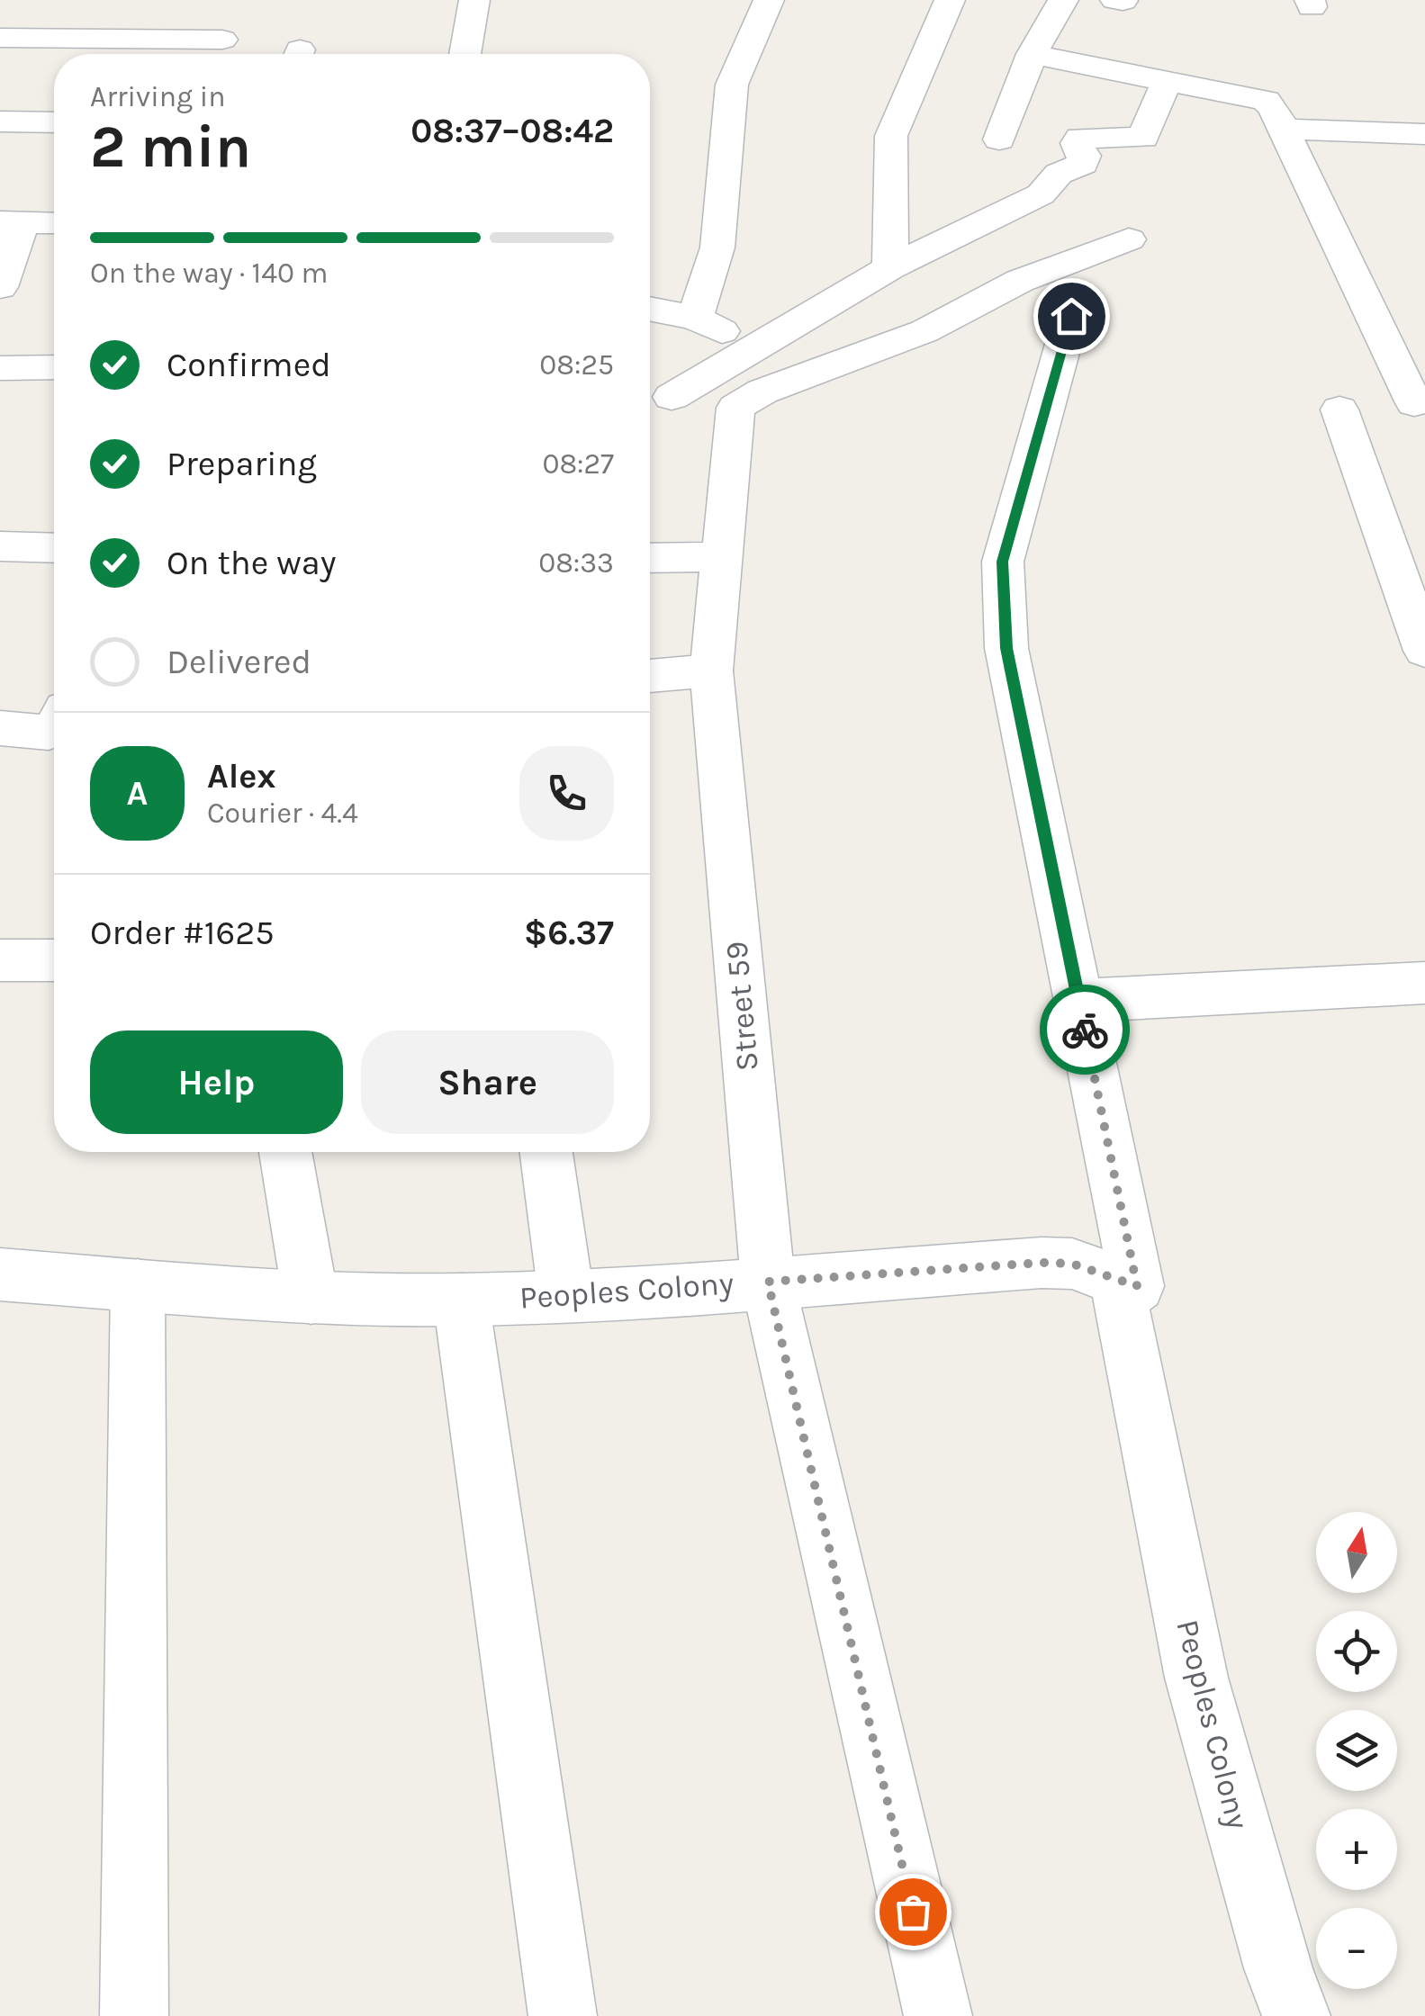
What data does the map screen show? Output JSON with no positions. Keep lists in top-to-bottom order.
{
  "streets": {
    "street": ["Street 59", "Peoples Colony"]
  },
  "crossings": [
    ["Street 59", "Peoples Colony"]
  ],
  "north": "top",
  "page": {
    "heading": ["2 min", "Arriving in", "08:37–08:42"],
    "panel": [
      "Alex",
      "Courier · 4.4",
      "Order #1625",
      "$6.37"
    ],
    "bar": "On the way · 140 m",
    "list": [
      ["Confirmed", "08:25"],
      ["Preparing", "08:27"],
      ["On the way", "08:33"],
      "Delivered"
    ],
    "round": "A",
    "buttons": ["Help", "Share"],
    "map_buttons": ["+", "−"]
  }
}
